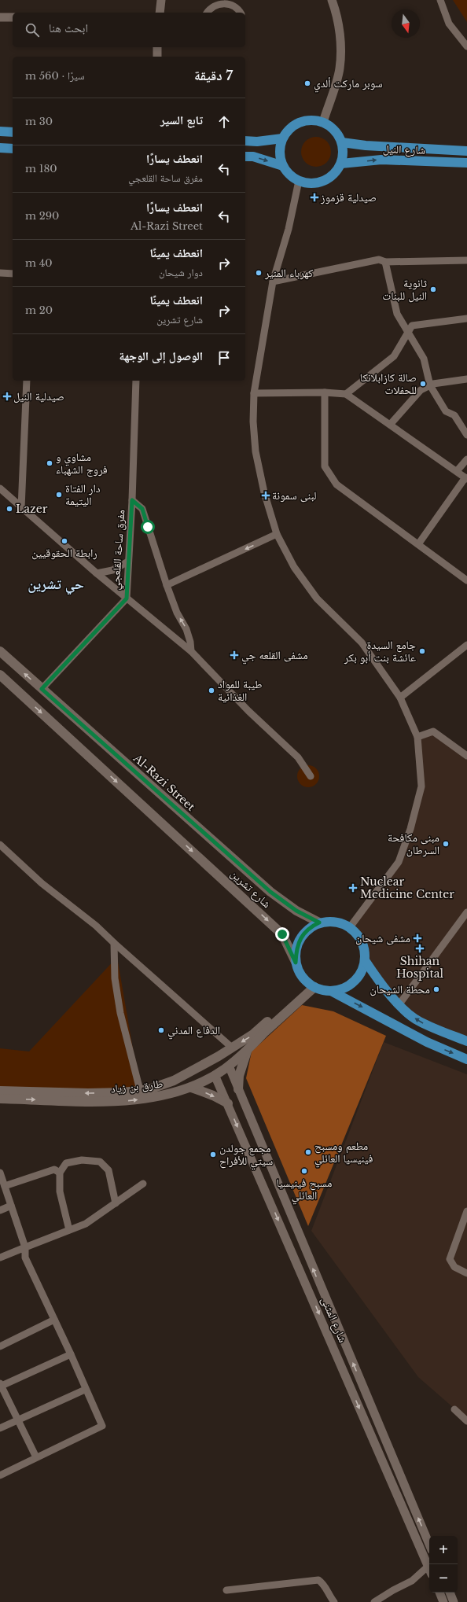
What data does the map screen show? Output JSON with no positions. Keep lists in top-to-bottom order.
{
  "streets": {
    "main road": [
      "شارع النيل",
      "Al-Razi Street",
      "شارع تشرين",
      "طارق بن زياد"
    ],
    "street": ["مفرق ساحة القلعجي", "شارع المثنى"]
  },
  "crossings": [
    ["مفرق ساحة القلعجي", "Al-Razi Street"],
    ["Al-Razi Street", "شارع تشرين"],
    ["Al-Razi Street", "طارق بن زياد"],
    ["شارع تشرين", "طارق بن زياد"],
    ["طارق بن زياد", "شارع المثنى"]
  ],
  "one_way": ["شارع تشرين"],
  "districts": ["حي تشرين"],
  "places": {
    "other": [
      "سوبر ماركت ألدي",
      "كهرباء المنير",
      "ثانوية النيل للبنات",
      "صالة كازابلانكا للحفلات",
      "مشاوي و فروج الشهباء",
      "دار الفتاة اليتيمة",
      "Lazer",
      "رابطة الحقوقيين",
      "جامع السيدة عائشة بنت أبو بكر",
      "طيبة للمواد الغذائية",
      "مبنى مكافحة السرطان",
      "محطة الشيحان",
      "الدفاع المدني",
      "مطعم ومسبح فينيسيا العائلي",
      "مجمع جولدن سيتي للأفراح",
      "مسبح فينيسيا العائلي"
    ],
    "health": [
      "صيدلية قزموز",
      "صيدلية النيل",
      "لبنى سمونة",
      "مشفى القلعه جي",
      "Nuclear Medicine Center",
      "مشفى شيحان",
      "Shihan Hospital"
    ]
  },
  "north": "bottom",
  "page": {
    "search": "ابحث هنا",
    "heading": ["7 دقيقة", "سيرًا · 560 m"],
    "list": [
      ["تابع السير", "30 m"],
      ["انعطف يسارًا", "مفرق ساحة القلعجي", "180 m"],
      ["انعطف يسارًا", "Al-Razi Street", "290 m"],
      ["انعطف يمينًا", "دوار شيحان", "40 m"],
      ["انعطف يمينًا", "شارع تشرين", "20 m"],
      "الوصول إلى الوجهة"
    ],
    "map_buttons": ["+", "−"]
  }
}
